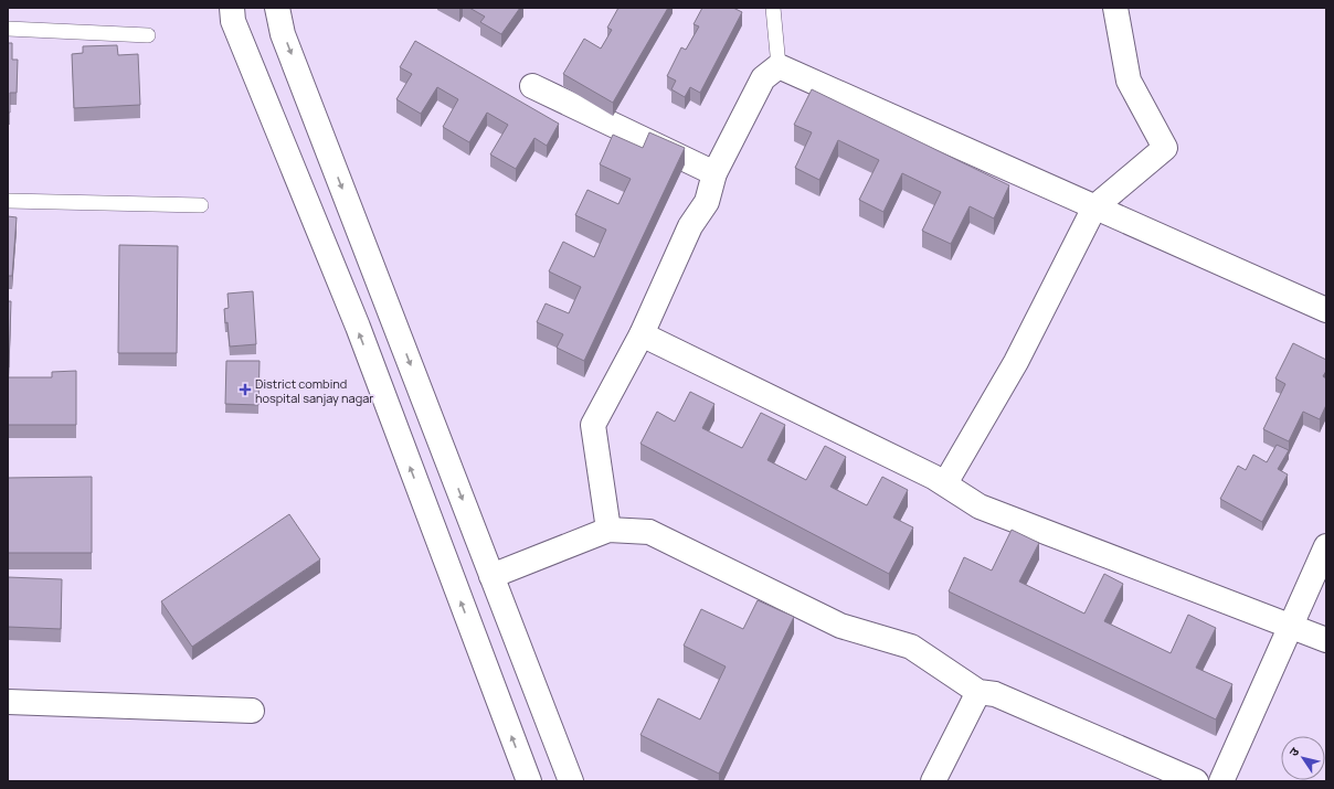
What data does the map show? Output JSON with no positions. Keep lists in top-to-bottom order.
{
  "places": {
    "health": ["District combind hospital sanjay nagar"]
  },
  "north": "top left"
}
